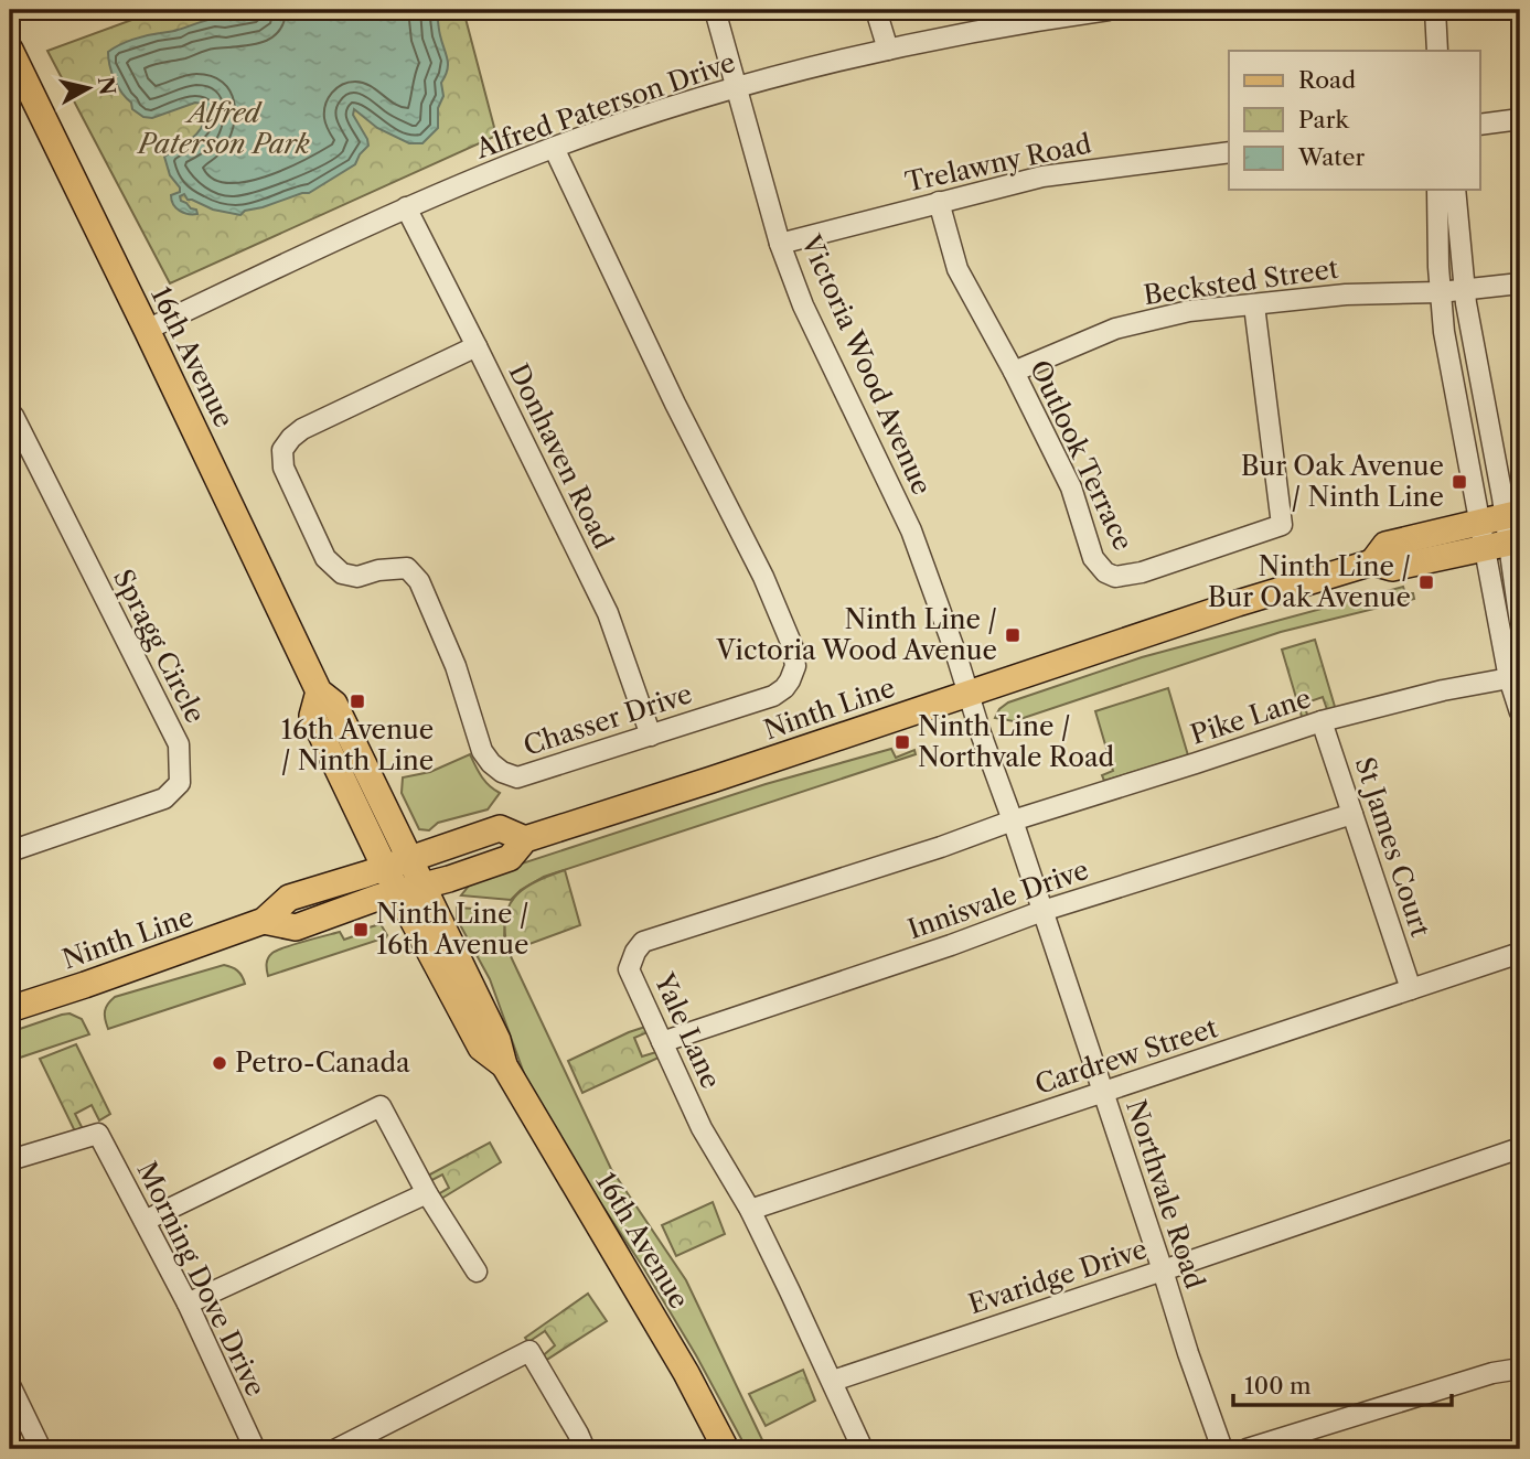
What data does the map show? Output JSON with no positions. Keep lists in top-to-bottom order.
{
  "streets": {
    "main road": ["16th Avenue", "Ninth Line"],
    "street": [
      "Alfred Paterson Drive",
      "Trelawny Road",
      "Becksted Street",
      "Victoria Wood Avenue",
      "Outlook Terrace",
      "Donhaven Road",
      "Spragg Circle",
      "Pike Lane",
      "Chasser Drive",
      "St James Court",
      "Innisvale Drive",
      "Yale Lane",
      "Cardrew Street",
      "Northvale Road",
      "Evaridge Drive",
      "Morning Dove Drive"
    ]
  },
  "crossings": [
    ["Alfred Paterson Drive", "16th Avenue"],
    ["Alfred Paterson Drive", "Victoria Wood Avenue"],
    ["Alfred Paterson Drive", "Donhaven Road"],
    ["Alfred Paterson Drive", "Chasser Drive"],
    ["Trelawny Road", "Victoria Wood Avenue"],
    ["Trelawny Road", "Outlook Terrace"],
    ["Becksted Street", "Outlook Terrace"],
    ["16th Avenue", "Ninth Line"],
    ["Victoria Wood Avenue", "Ninth Line"],
    ["Victoria Wood Avenue", "Northvale Road"],
    ["Donhaven Road", "Chasser Drive"],
    ["Ninth Line", "Northvale Road"],
    ["Pike Lane", "St James Court"],
    ["Pike Lane", "Yale Lane"],
    ["Pike Lane", "Northvale Road"],
    ["St James Court", "Innisvale Drive"],
    ["St James Court", "Cardrew Street"],
    ["Innisvale Drive", "Yale Lane"],
    ["Innisvale Drive", "Northvale Road"],
    ["Yale Lane", "Cardrew Street"],
    ["Yale Lane", "Northvale Road"],
    ["Yale Lane", "Evaridge Drive"],
    ["Cardrew Street", "Northvale Road"],
    ["Northvale Road", "Evaridge Drive"]
  ],
  "parks": ["Alfred Paterson Park"],
  "places": {
    "transit": [
      "Bur Oak Avenue / Ninth Line",
      "Ninth Line / Bur Oak Avenue",
      "Ninth Line / Victoria Wood Avenue",
      "16th Avenue / Ninth Line",
      "Ninth Line / Northvale Road",
      "Ninth Line / 16th Avenue"
    ],
    "other": ["Petro-Canada"]
  },
  "legend": ["Road", "Park", "Water"],
  "scale_bar": "100 m",
  "north": "right"
}
